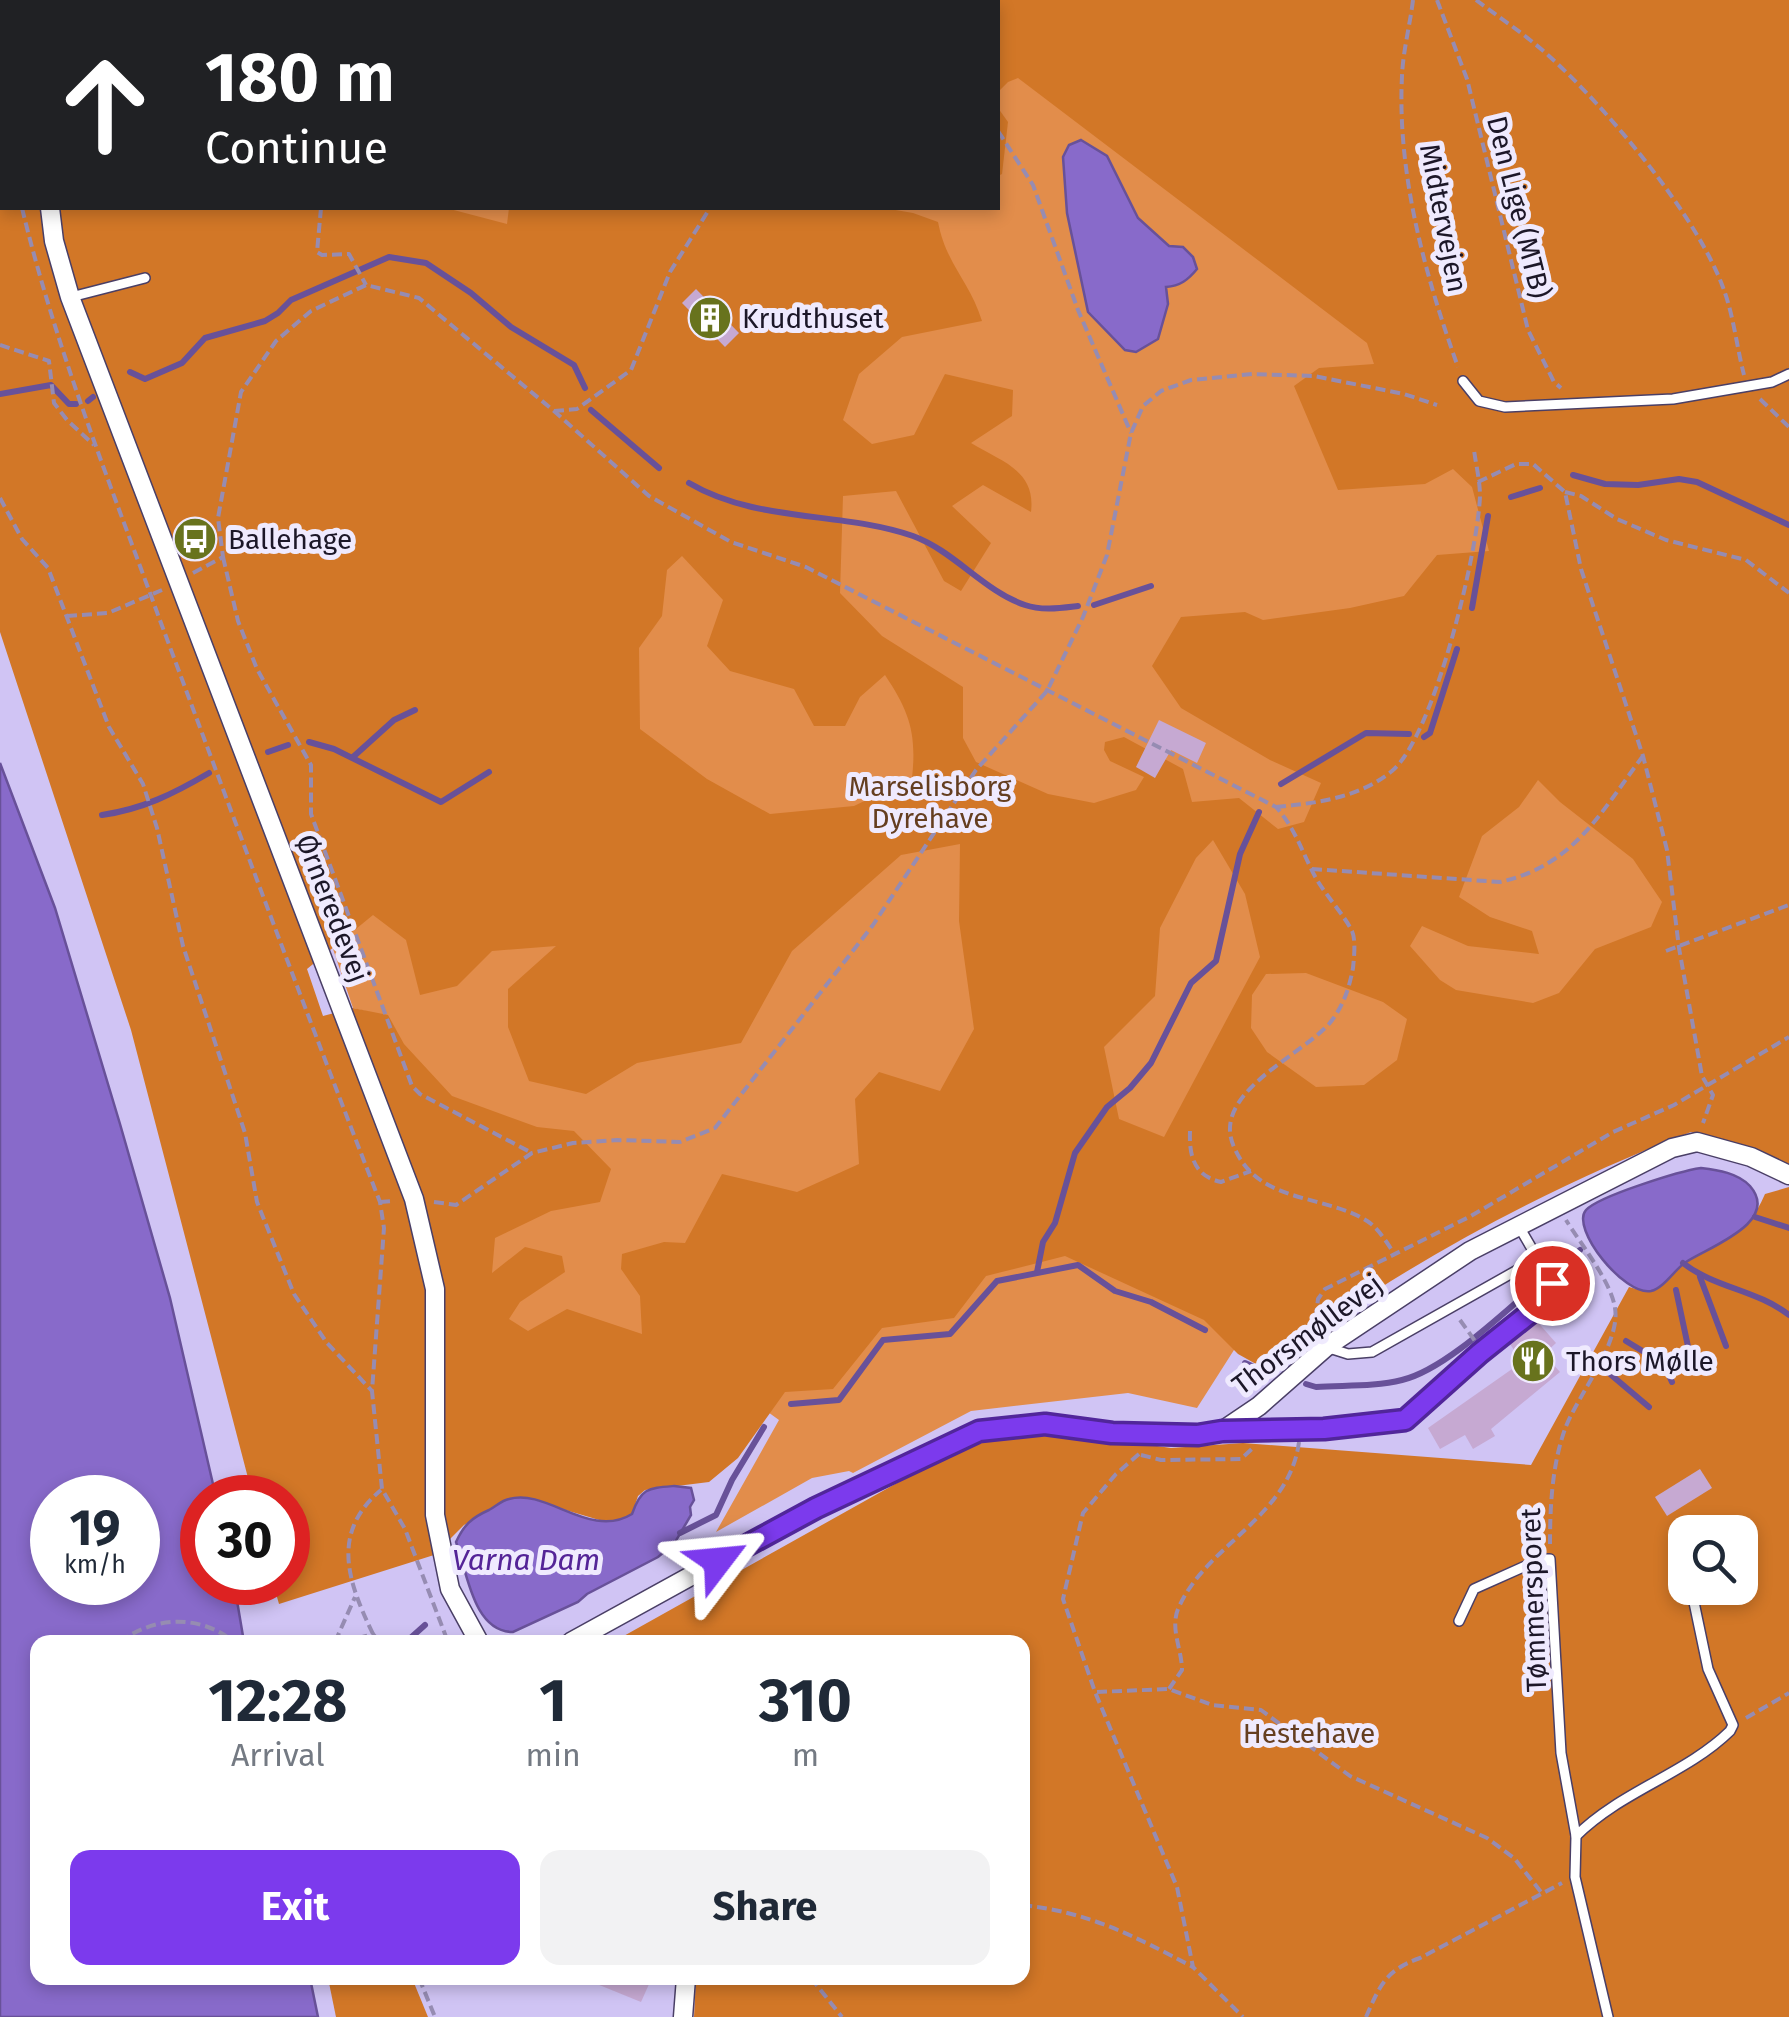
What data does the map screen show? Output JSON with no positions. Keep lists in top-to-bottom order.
{
  "streets": {
    "street": ["Ørneredevej", "Thorsmøllevej"],
    "lane": ["Tømmersporet"],
    "path": ["Den Lige (MTB)", "Midtervejen"]
  },
  "crossings": [
    ["Thorsmøllevej", "Tømmersporet"]
  ],
  "water": ["Varna Dam"],
  "parks": ["Marselisborg Dyrehave", "Hestehave"],
  "places": {
    "building": ["Krudthuset"],
    "bus stop": ["Ballehage"],
    "restaurant": ["Thors Mølle"]
  },
  "page": {
    "turn": ["180 m", "Continue"],
    "speed": "19 km/h",
    "limit": "30",
    "eta": [
      "12:28",
      "Arrival",
      "1",
      "min",
      "310",
      "m"
    ],
    "buttons": ["Exit", "Share"]
  }
}
